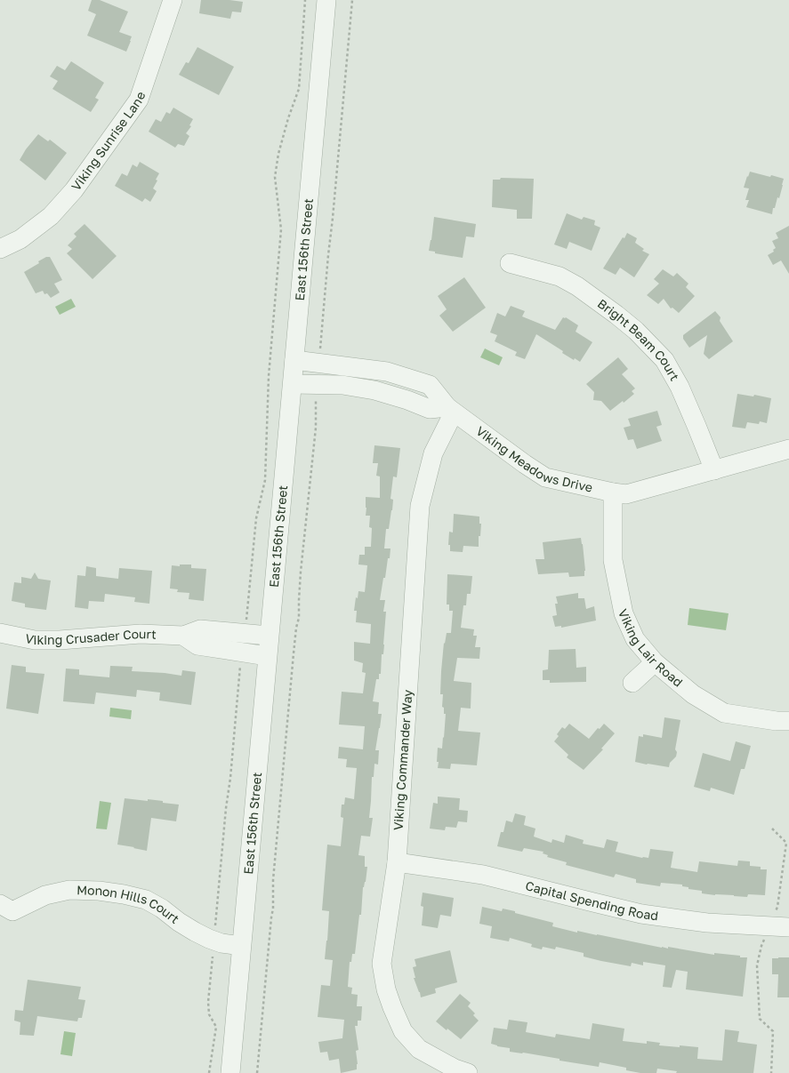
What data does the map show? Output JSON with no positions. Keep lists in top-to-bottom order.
{
  "streets": {
    "street": [
      "Viking Sunrise Lane",
      "East 156th Street",
      "Bright Beam Court",
      "Viking Meadows Drive",
      "Viking Crusader Court",
      "Viking Lair Road",
      "Viking Commander Way",
      "Capital Spending Road",
      "Monon Hills Court"
    ]
  },
  "crossings": [
    ["East 156th Street", "Viking Meadows Drive"],
    ["East 156th Street", "Viking Crusader Court"],
    ["East 156th Street", "Monon Hills Court"],
    ["Bright Beam Court", "Viking Meadows Drive"],
    ["Viking Meadows Drive", "Viking Lair Road"],
    ["Viking Meadows Drive", "Viking Commander Way"],
    ["Viking Commander Way", "Capital Spending Road"]
  ]
}
